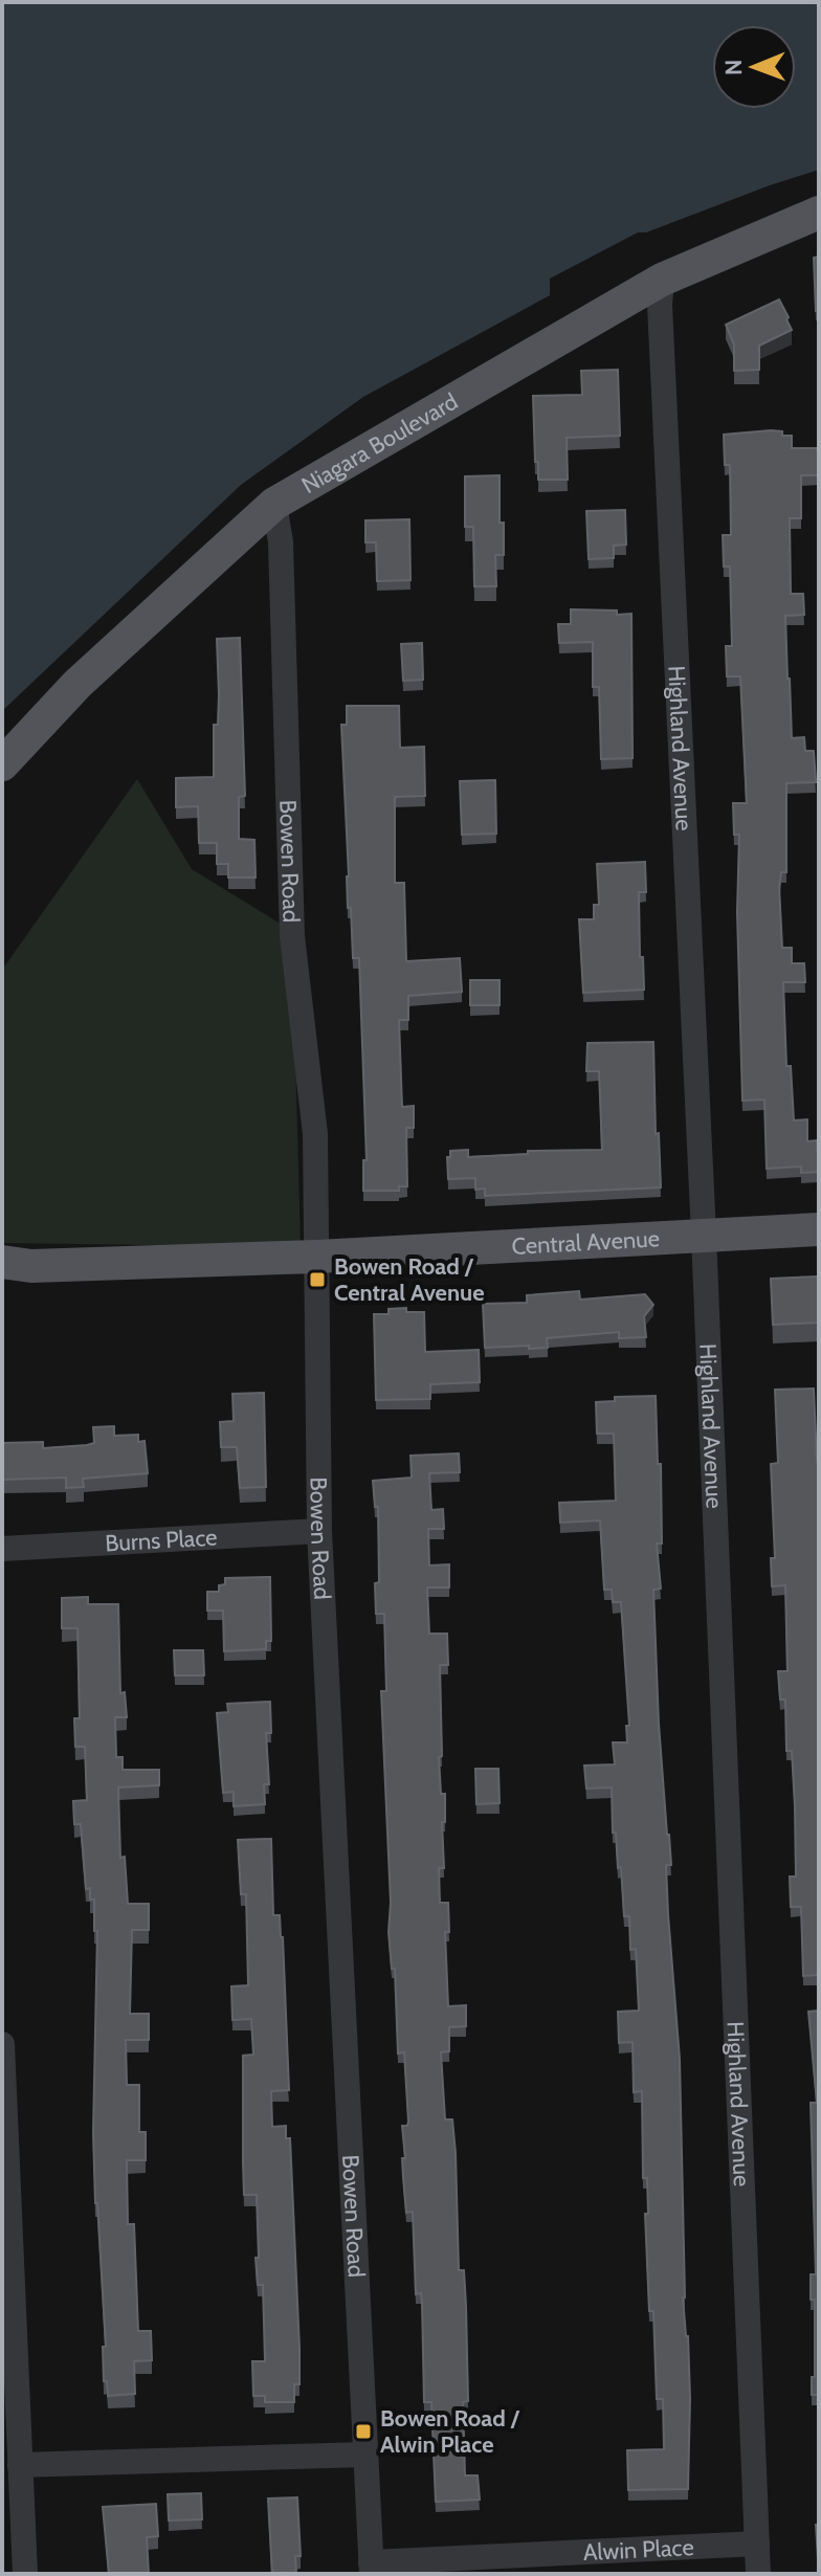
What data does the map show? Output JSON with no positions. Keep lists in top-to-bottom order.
{
  "streets": {
    "main road": ["Niagara Boulevard", "Central Avenue"],
    "street": [
      "Highland Avenue",
      "Bowen Road",
      "Burns Place",
      "Alwin Place"
    ]
  },
  "crossings": [
    ["Niagara Boulevard", "Highland Avenue"],
    ["Niagara Boulevard", "Bowen Road"],
    ["Highland Avenue", "Central Avenue"],
    ["Highland Avenue", "Alwin Place"],
    ["Bowen Road", "Central Avenue"],
    ["Bowen Road", "Burns Place"],
    ["Bowen Road", "Alwin Place"]
  ],
  "places": {
    "transit": ["Bowen Road / Central Avenue", "Bowen Road / Alwin Place"]
  },
  "north": "left"
}
